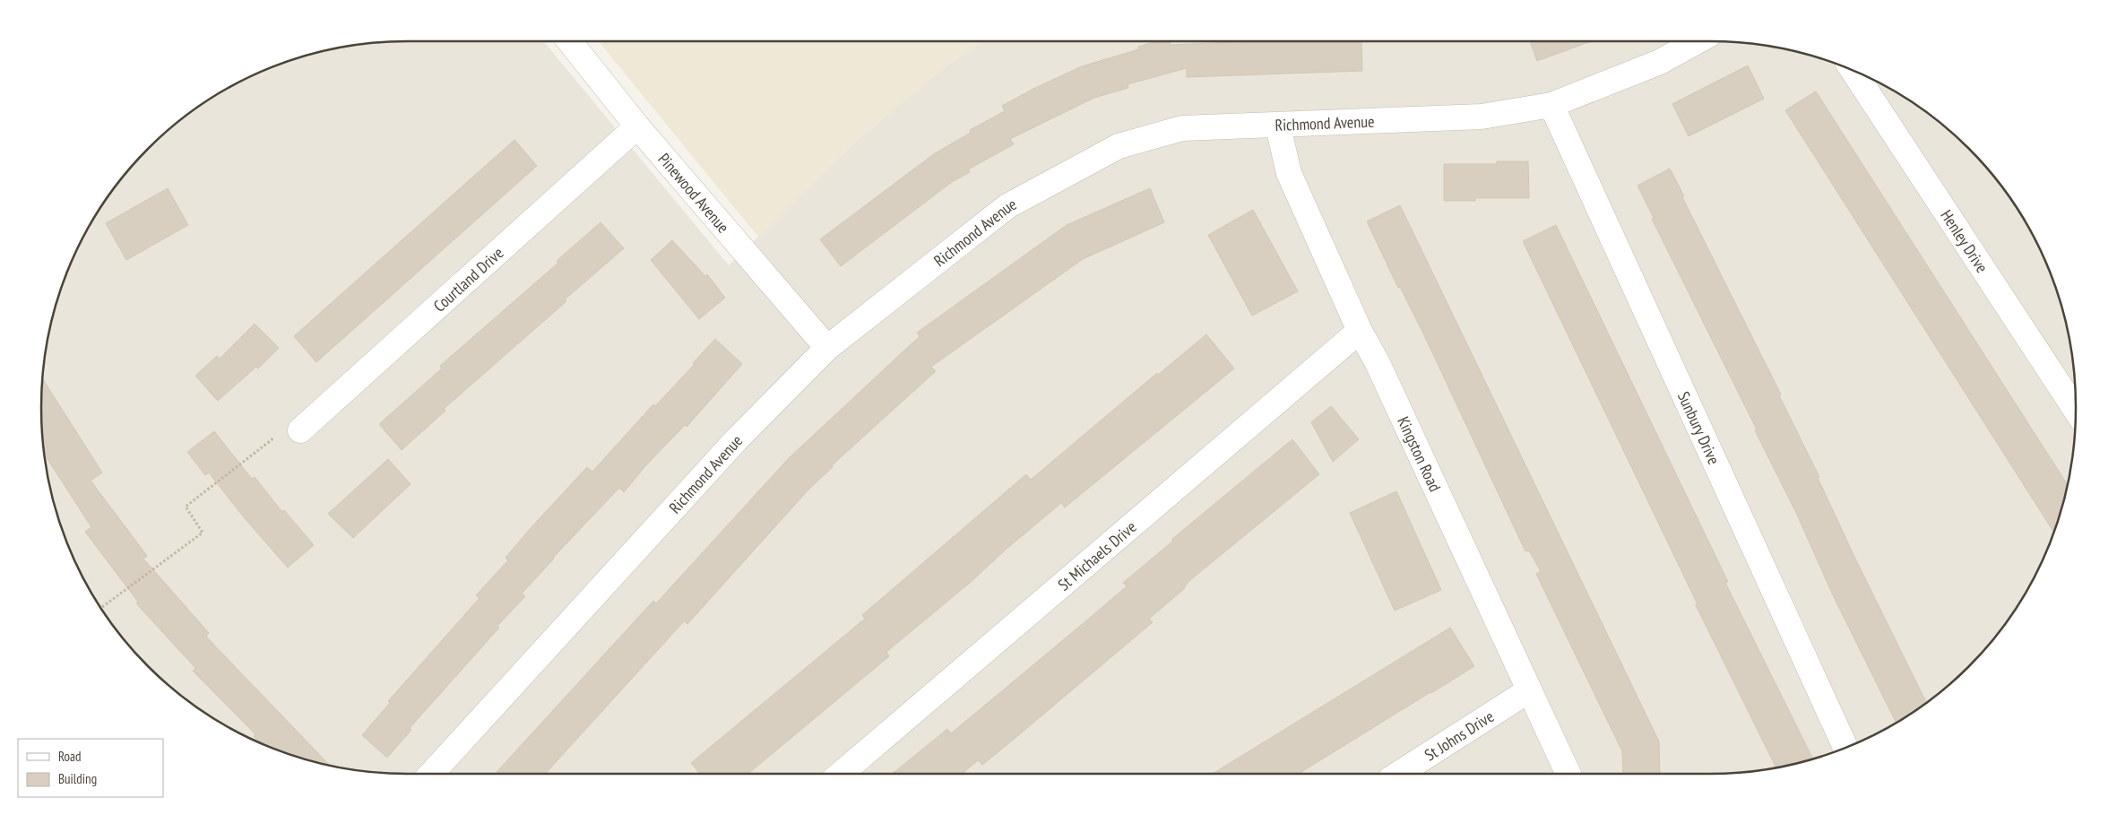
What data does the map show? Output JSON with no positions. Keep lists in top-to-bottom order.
{
  "streets": {
    "street": [
      "Richmond Avenue",
      "Pinewood Avenue",
      "Henley Drive",
      "Courtland Drive",
      "Sunbury Drive",
      "Kingston Road",
      "St Michaels Drive",
      "St Johns Drive"
    ]
  },
  "crossings": [
    ["Richmond Avenue", "Pinewood Avenue"],
    ["Richmond Avenue", "Sunbury Drive"],
    ["Richmond Avenue", "Kingston Road"],
    ["Pinewood Avenue", "Courtland Drive"],
    ["Kingston Road", "St Michaels Drive"],
    ["Kingston Road", "St Johns Drive"]
  ],
  "legend": ["Road", "Building"]
}
